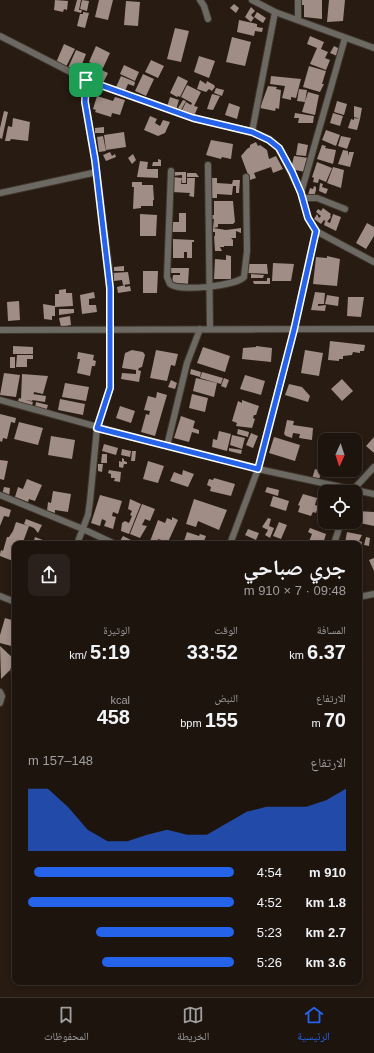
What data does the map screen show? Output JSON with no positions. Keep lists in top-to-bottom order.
{
  "north": "bottom",
  "page": {
    "heading": ["جري صباحي", "09:48 · 7 × 910 m"],
    "stats": [
      ["المسافة", "6.37 km"],
      ["الوقت", "33:52"],
      ["الوتيرة", "5:19 /km"],
      ["الارتفاع", "70 m"],
      ["النبض", "155 bpm"],
      ["kcal", "458"]
    ],
    "chart": ["الارتفاع", "148–157 m"],
    "list": [
      {
        "name": "910 m",
        "note": "4:54"
      },
      {
        "name": "1.8 km",
        "note": "4:52"
      },
      {
        "name": "2.7 km",
        "note": "5:23"
      },
      {
        "name": "3.6 km",
        "note": "5:26"
      }
    ],
    "tabs": ["الرئيسية", "الخريطة", "المحفوظات"]
  }
}
